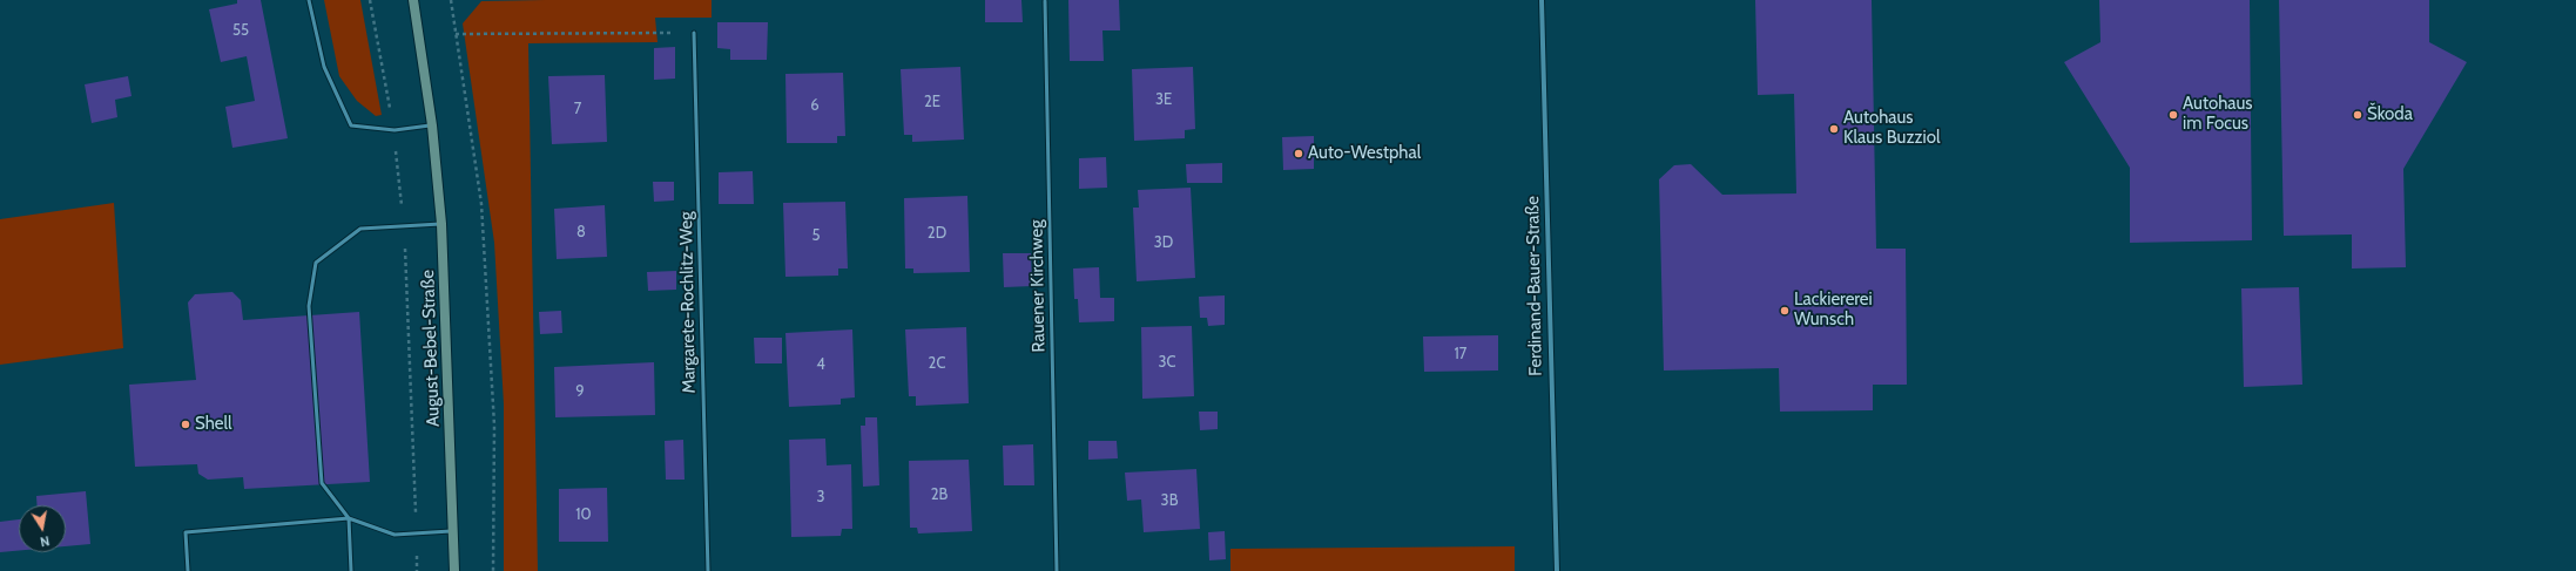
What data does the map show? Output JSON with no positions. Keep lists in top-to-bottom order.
{
  "streets": {
    "main road": ["August-Bebel-Straße"],
    "street": ["Ferdinand-Bauer-Straße"],
    "lane": ["Rauener Kirchweg", "Margarete-Rochlitz-Weg"]
  },
  "places": [
    "Autohaus im Focus",
    "Škoda",
    "Autohaus Klaus Buzziol",
    "Auto-Westphal",
    "Lackiererei Wunsch",
    "Shell"
  ],
  "house_numbers": [
    "55",
    "3E",
    "2E",
    "6",
    "7",
    "8",
    "2D",
    "5",
    "3D",
    "17",
    "3C",
    "2C",
    "4",
    "9",
    "2B",
    "3",
    "3B",
    "10"
  ],
  "north": "bottom"
}
